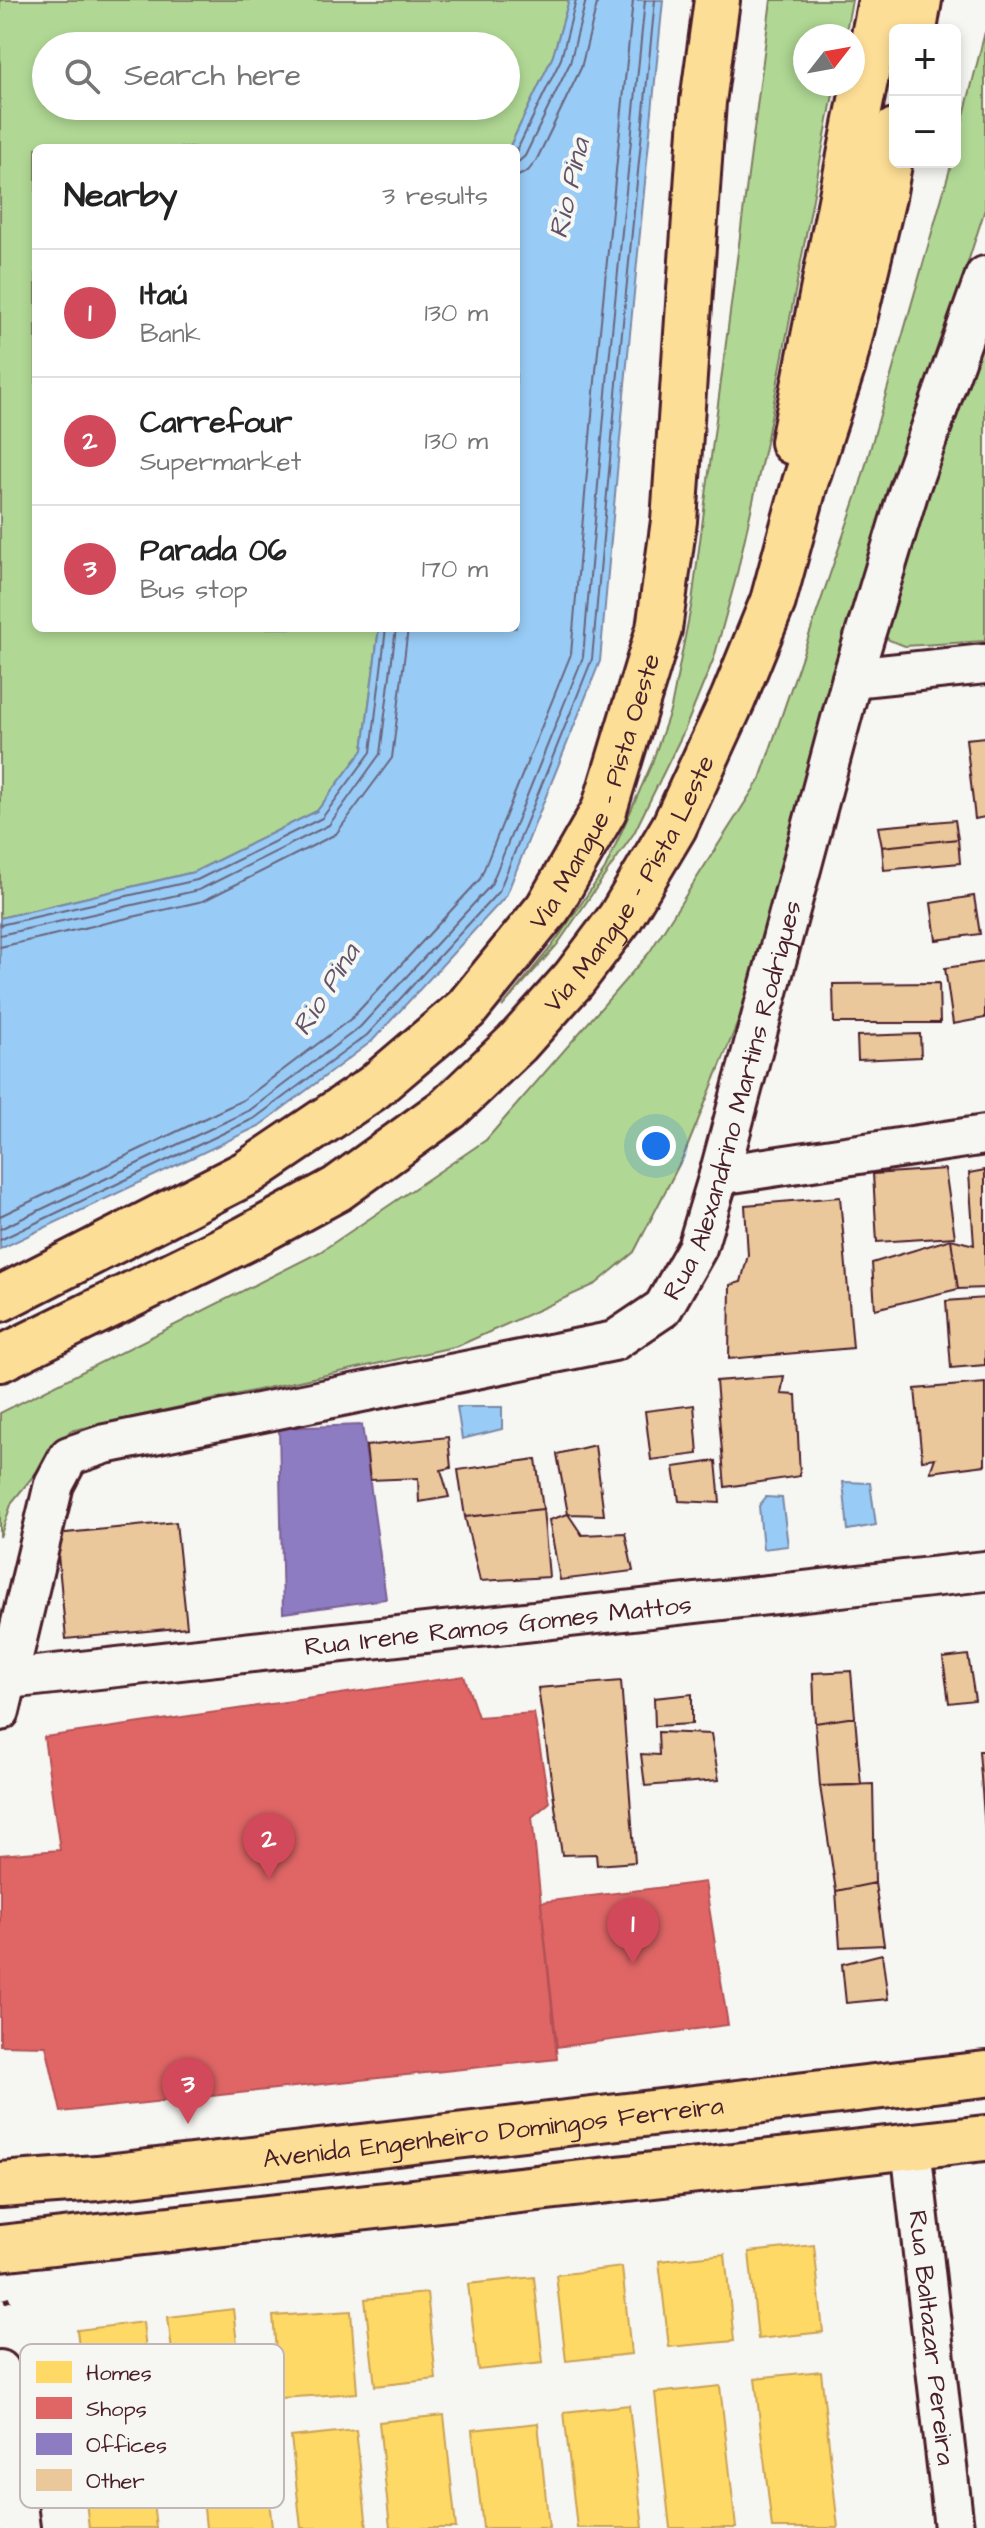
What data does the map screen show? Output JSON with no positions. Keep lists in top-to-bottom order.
{
  "streets": {
    "main road": ["Via Mangue - Pista Oeste", "Via Mangue - Pista Leste", "Avenida Engenheiro Domingos Ferreira"],
    "street": ["Rua Alexandrino Martins Rodrigues", "Rua Irene Ramos Gomes Mattos", "Rua Baltazar Pereira"]
  },
  "crossings": [
    ["Rua Alexandrino Martins Rodrigues", "Rua Irene Ramos Gomes Mattos"]
  ],
  "water": ["Rio Pina"],
  "legend": [
    "Homes",
    "Shops",
    "Offices",
    "Other"
  ],
  "north": "top right",
  "page": {
    "map_buttons": ["+", "−"],
    "search": "Search here",
    "heading": ["Nearby", "3 results"],
    "list": [
      {
        "mark": "1",
        "name": "Itaú",
        "note": "Bank",
        "value": "130 m"
      },
      {
        "mark": "2",
        "name": "Carrefour",
        "note": "Supermarket",
        "value": "130 m"
      },
      {
        "mark": "3",
        "name": "Parada 06",
        "note": "Bus stop",
        "value": "170 m"
      }
    ],
    "pins": ["2", "1", "3"]
  }
}
